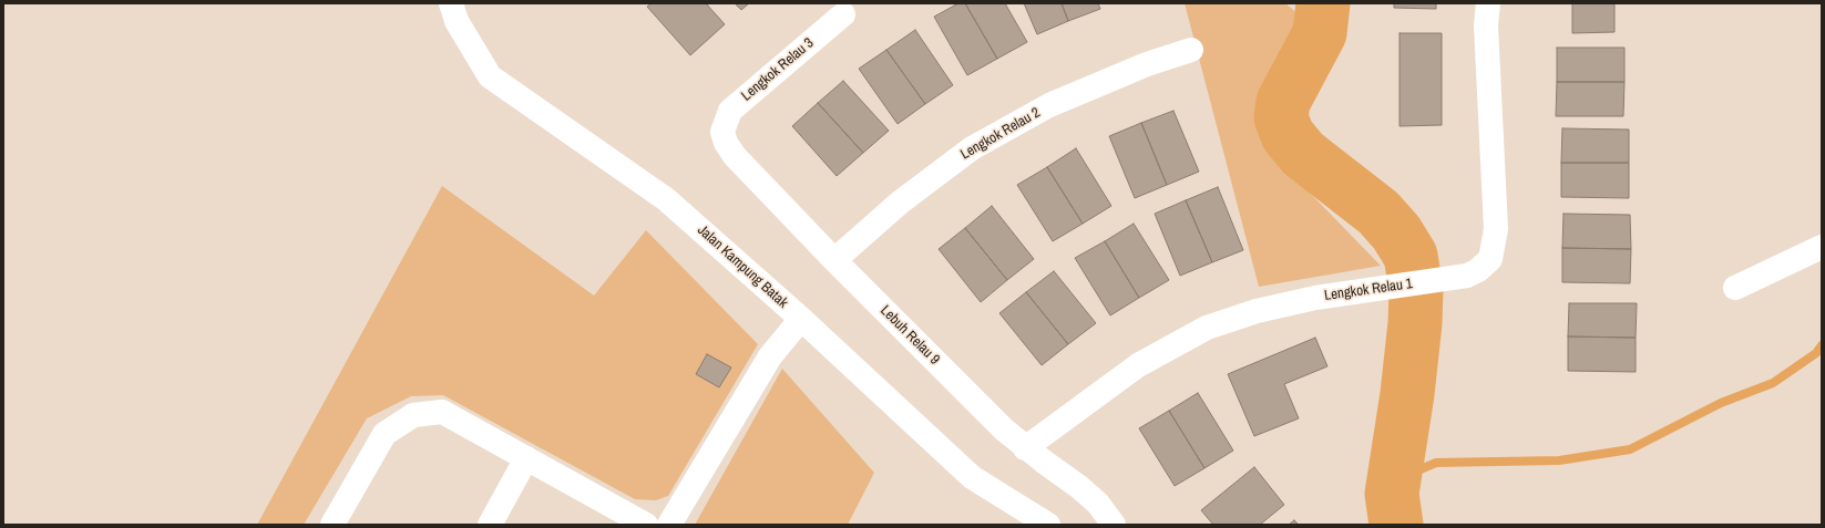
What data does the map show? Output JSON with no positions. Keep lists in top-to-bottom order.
{
  "streets": {
    "street": [
      "Lengkok Relau 3",
      "Lengkok Relau 2",
      "Jalan Kampung Batak",
      "Lengkok Relau 1",
      "Lebuh Relau 9"
    ]
  },
  "crossings": [
    ["Lengkok Relau 3", "Lebuh Relau 9"],
    ["Lengkok Relau 2", "Lebuh Relau 9"],
    ["Lengkok Relau 1", "Lebuh Relau 9"]
  ]
}
